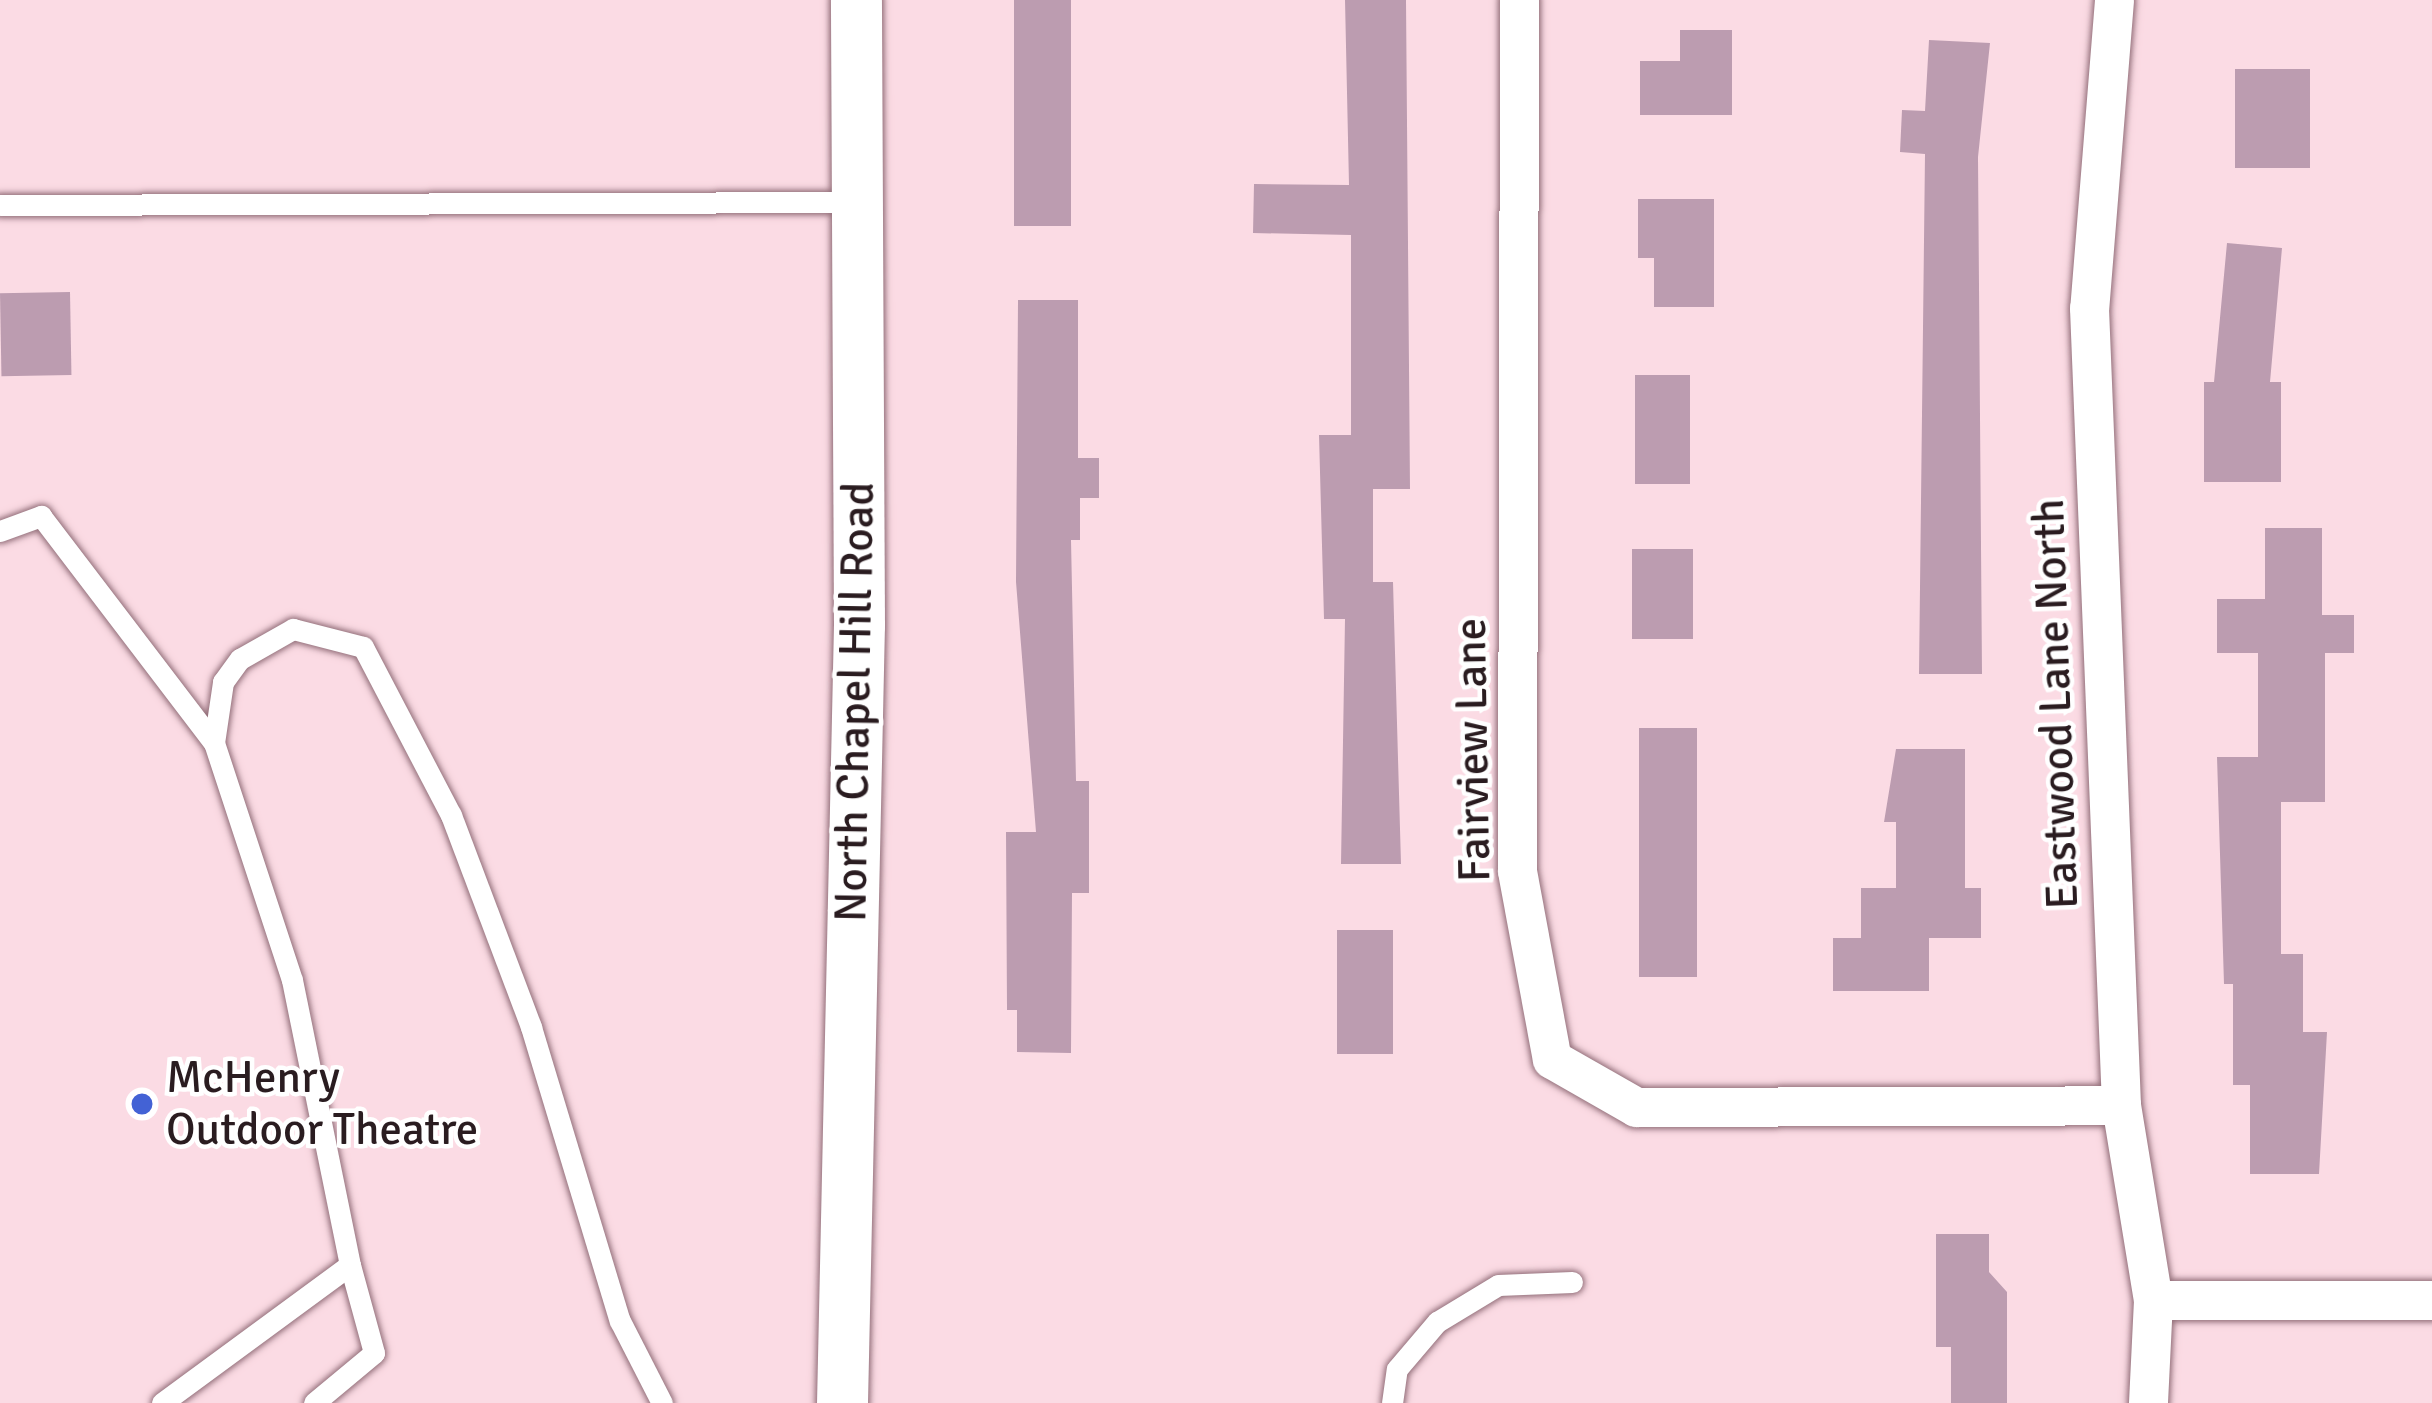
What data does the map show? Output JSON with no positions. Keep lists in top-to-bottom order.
{
  "streets": {
    "street": ["North Chapel Hill Road", "Eastwood Lane North", "Fairview Lane"]
  },
  "crossings": [
    ["Eastwood Lane North", "Fairview Lane"]
  ],
  "places": ["McHenry Outdoor Theatre"]
}
